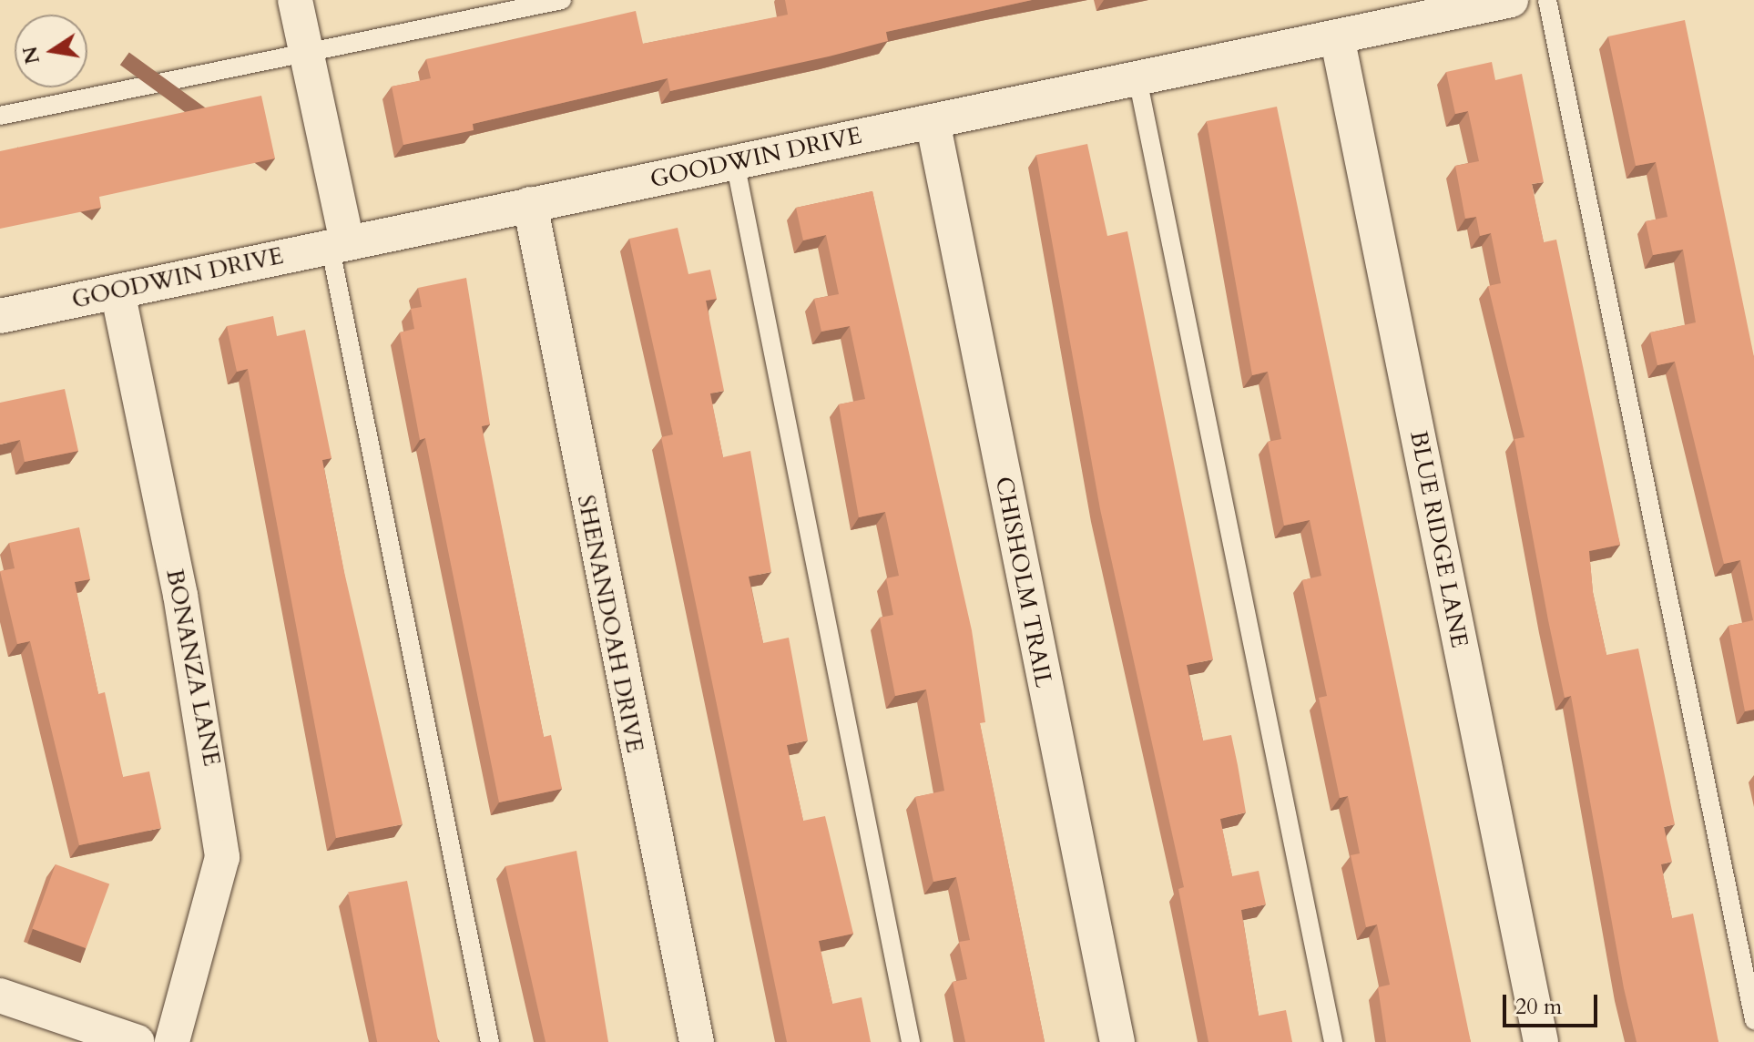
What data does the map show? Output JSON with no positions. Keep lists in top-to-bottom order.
{
  "streets": {
    "street": [
      "GOODWIN DRIVE",
      "BLUE RIDGE LANE",
      "CHISHOLM TRAIL",
      "SHENANDOAH DRIVE",
      "BONANZA LANE"
    ]
  },
  "crossings": [
    ["GOODWIN DRIVE", "BLUE RIDGE LANE"],
    ["GOODWIN DRIVE", "CHISHOLM TRAIL"],
    ["GOODWIN DRIVE", "SHENANDOAH DRIVE"],
    ["GOODWIN DRIVE", "BONANZA LANE"]
  ],
  "scale_bar": "20 m",
  "north": "left"
}
